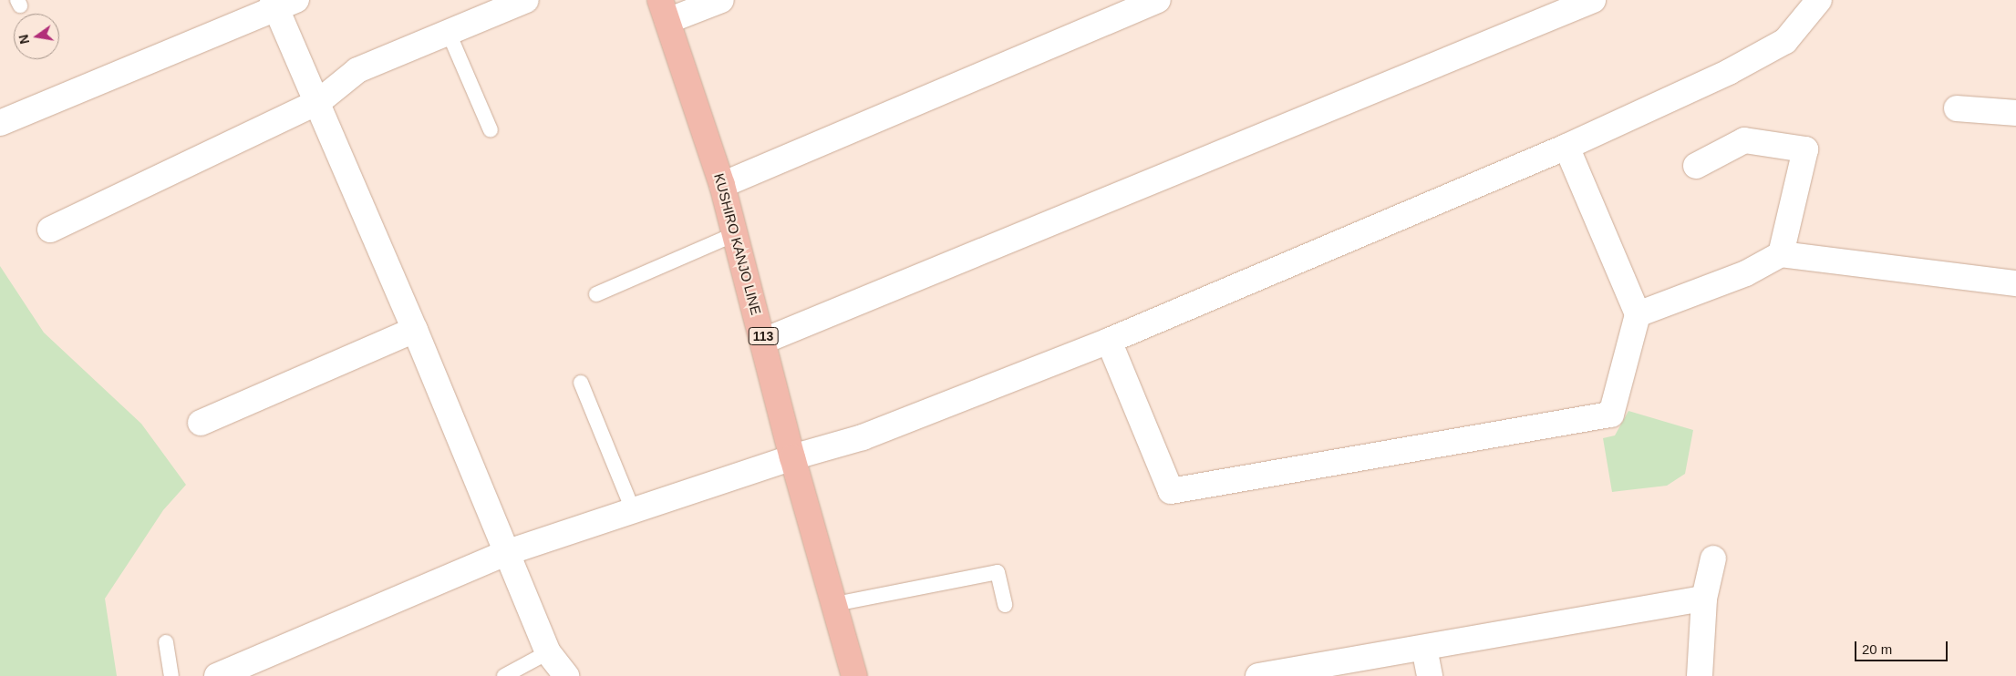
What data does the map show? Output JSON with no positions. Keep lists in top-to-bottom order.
{
  "streets": {
    "main road": ["KUSHIRO KANJO LINE", "113"]
  },
  "scale_bar": "20 m",
  "north": "left"
}
